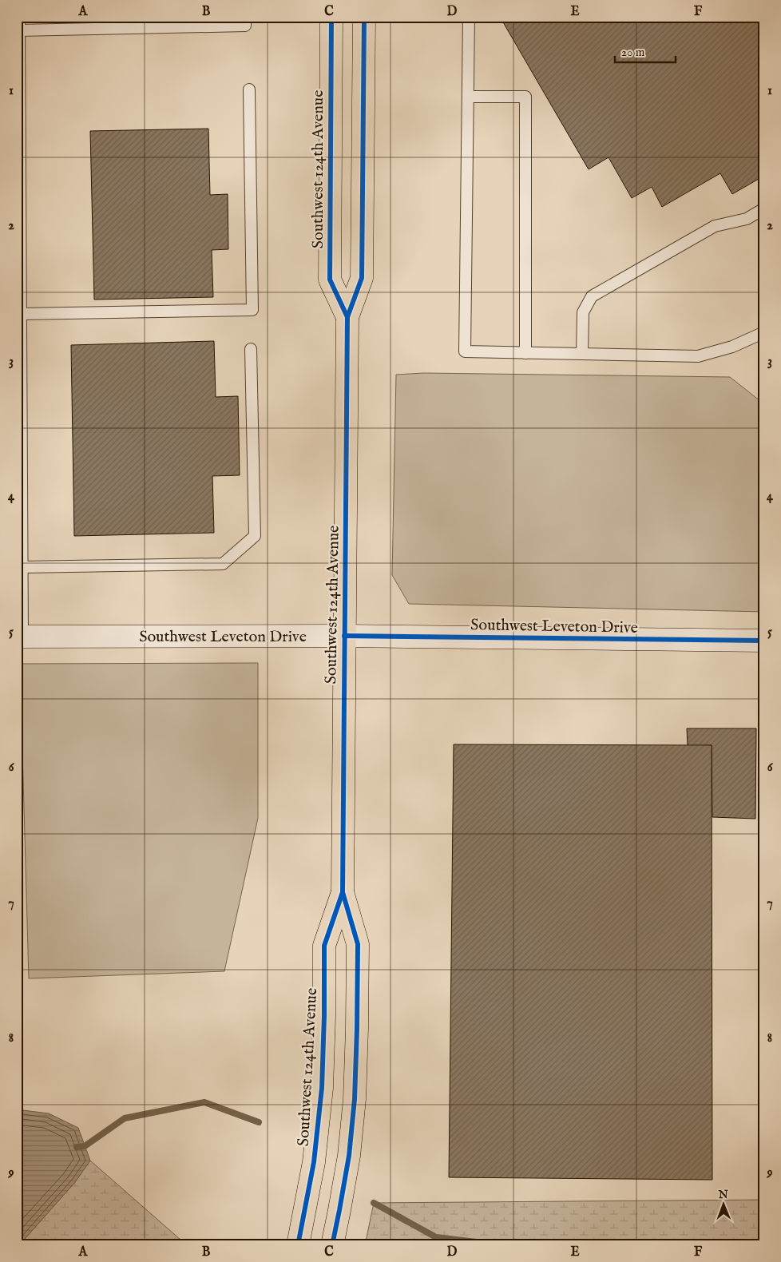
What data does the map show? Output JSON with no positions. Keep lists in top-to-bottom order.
{
  "streets": {
    "main road": ["Southwest 124th Avenue"],
    "street": ["Southwest Leveton Drive"]
  },
  "crossings": [
    ["Southwest 124th Avenue", "Southwest Leveton Drive"]
  ],
  "scale_bar": "20 m",
  "north": "top",
  "grid": {
    "columns": [
      "A",
      "B",
      "C",
      "D",
      "E",
      "F"
    ],
    "rows": [
      "1",
      "2",
      "3",
      "4",
      "5",
      "6",
      "7",
      "8",
      "9"
    ]
  }
}
